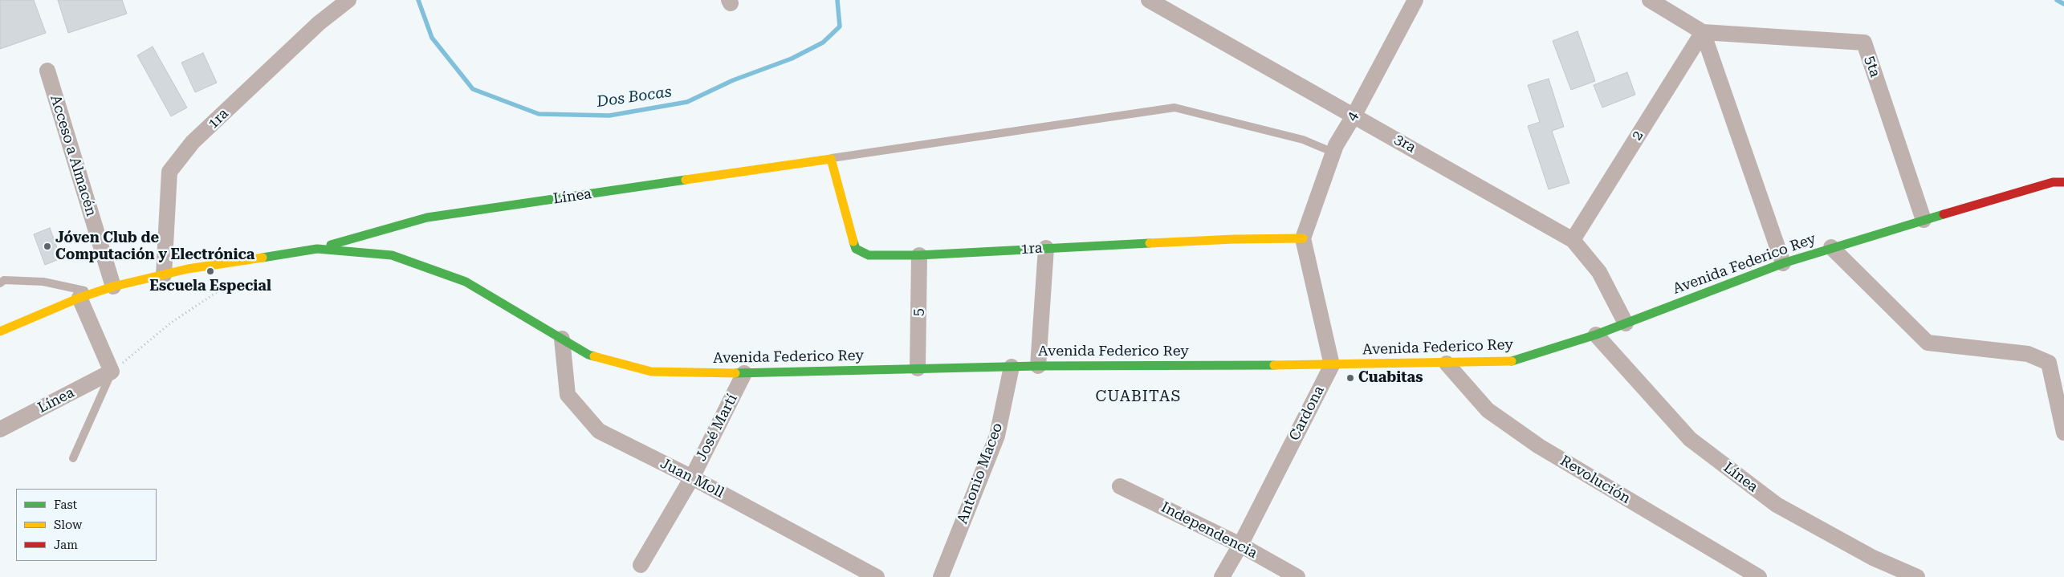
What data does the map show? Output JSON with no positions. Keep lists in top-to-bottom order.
{
  "streets": {
    "main road": ["1ra", "Línea", "Avenida Federico Rey"],
    "street": [
      "5ta",
      "4",
      "2",
      "3ra",
      "Acceso a Almacén",
      "5",
      "Cardona",
      "José Martí",
      "Antonio Maceo",
      "Juan Moll",
      "Revolución",
      "Independencia"
    ]
  },
  "crossings": [
    ["5ta", "2"],
    ["5ta", "Avenida Federico Rey"],
    ["4", "1ra"],
    ["4", "3ra"],
    ["1ra", "Línea"],
    ["1ra", "Avenida Federico Rey"],
    ["1ra", "5"],
    ["2", "3ra"],
    ["3ra", "Avenida Federico Rey"],
    ["Acceso a Almacén", "Avenida Federico Rey"],
    ["Línea", "Avenida Federico Rey"],
    ["Avenida Federico Rey", "5"],
    ["Avenida Federico Rey", "Cardona"],
    ["Avenida Federico Rey", "José Martí"],
    ["Avenida Federico Rey", "Antonio Maceo"],
    ["Avenida Federico Rey", "Juan Moll"],
    ["Avenida Federico Rey", "Revolución"],
    ["Cardona", "Independencia"],
    ["José Martí", "Juan Moll"]
  ],
  "districts": ["CUABITAS"],
  "water": ["Dos Bocas"],
  "places": ["Jóven Club de Computación y Electrónica", "Escuela Especial", "Cuabitas"],
  "legend": ["Fast", "Slow", "Jam"]
}
